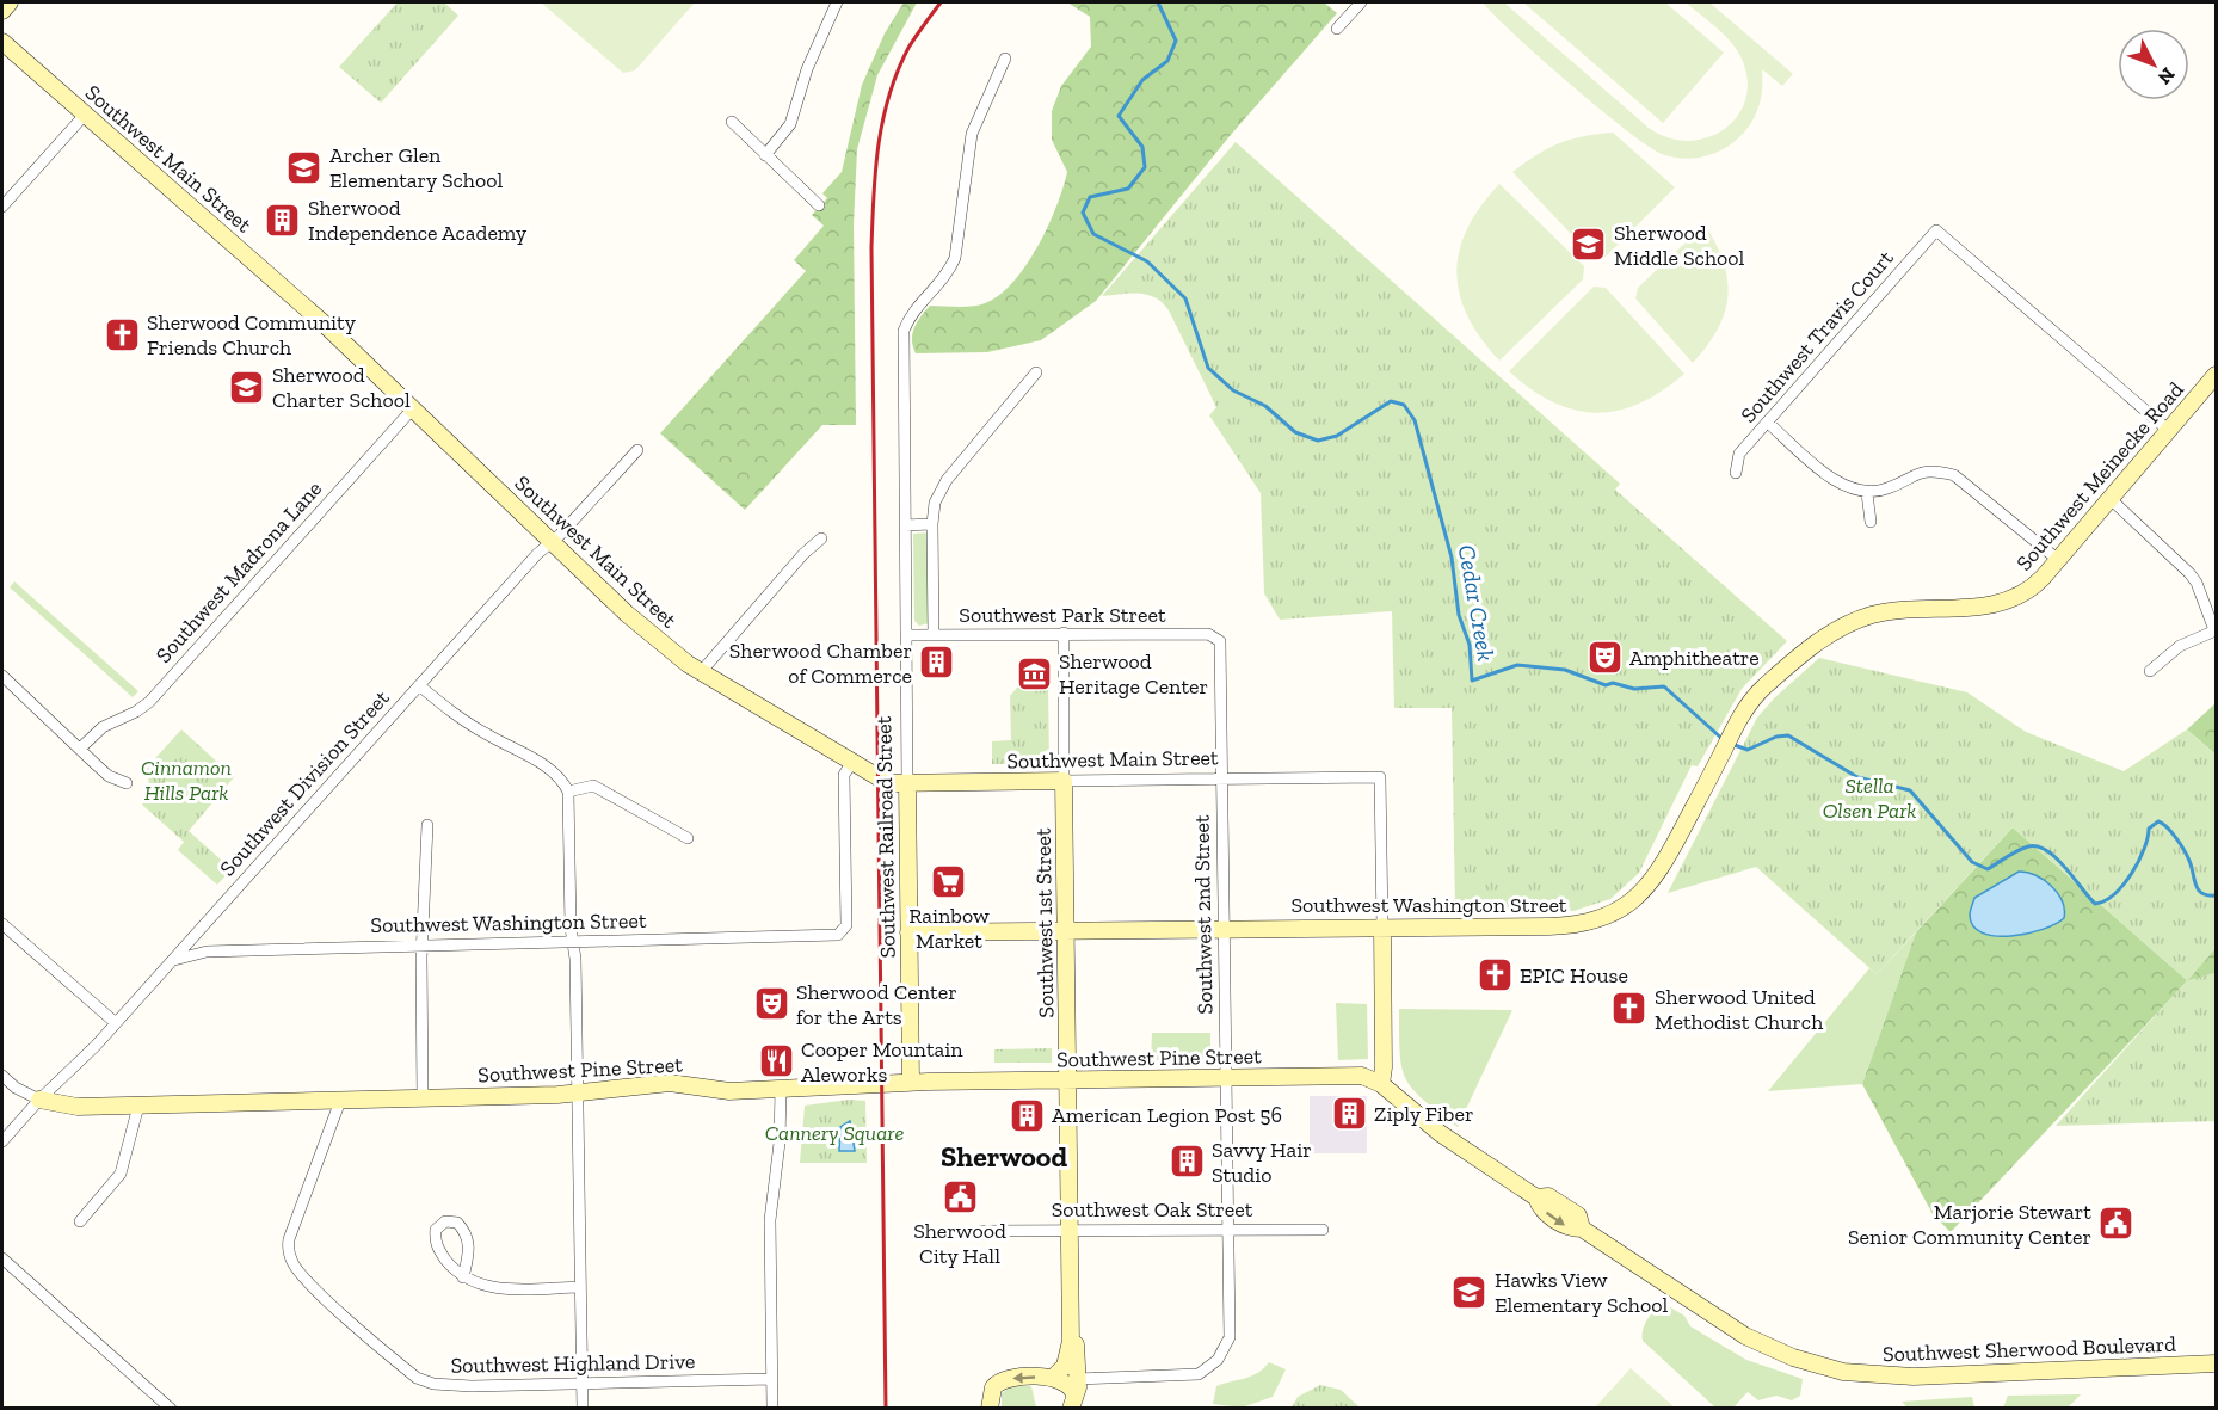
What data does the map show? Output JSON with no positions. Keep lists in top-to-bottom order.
{
  "streets": {
    "main road": [
      "Southwest Main Street",
      "Southwest Meinecke Road",
      "Southwest Railroad Street",
      "Southwest Washington Street",
      "Southwest 1st Street",
      "Southwest Pine Street",
      "Southwest Sherwood Boulevard"
    ],
    "street": [
      "Southwest Travis Court",
      "Southwest Madrona Lane",
      "Southwest Park Street",
      "Southwest Division Street",
      "Southwest 2nd Street",
      "Southwest Oak Street",
      "Southwest Highland Drive"
    ]
  },
  "crossings": [
    ["Southwest Main Street", "Southwest Madrona Lane"],
    ["Southwest Main Street", "Southwest Division Street"],
    ["Southwest Main Street", "Southwest Railroad Street"],
    ["Southwest Main Street", "Southwest Washington Street"],
    ["Southwest Main Street", "Southwest 2nd Street"],
    ["Southwest Main Street", "Southwest 1st Street"],
    ["Southwest Travis Court", "Southwest Meinecke Road"],
    ["Southwest Meinecke Road", "Southwest Washington Street"],
    ["Southwest Park Street", "Southwest Railroad Street"],
    ["Southwest Park Street", "Southwest 2nd Street"],
    ["Southwest Park Street", "Southwest 1st Street"],
    ["Southwest Division Street", "Southwest Washington Street"],
    ["Southwest Division Street", "Southwest Pine Street"],
    ["Southwest Railroad Street", "Southwest Washington Street"],
    ["Southwest Railroad Street", "Southwest Pine Street"],
    ["Southwest Washington Street", "Southwest 2nd Street"],
    ["Southwest Washington Street", "Southwest 1st Street"],
    ["Southwest 2nd Street", "Southwest 1st Street"],
    ["Southwest 2nd Street", "Southwest Pine Street"],
    ["Southwest 2nd Street", "Southwest Oak Street"],
    ["Southwest 1st Street", "Southwest Pine Street"],
    ["Southwest 1st Street", "Southwest Oak Street"],
    ["Southwest Pine Street", "Southwest Sherwood Boulevard"],
    ["Southwest Pine Street", "Southwest Highland Drive"]
  ],
  "districts": ["Sherwood"],
  "water": ["Cedar Creek"],
  "parks": ["Cinnamon Hills Park", "Stella Olsen Park", "Cannery Square"],
  "places": {
    "school or university": [
      "Archer Glen Elementary School",
      "Sherwood Middle School",
      "Sherwood Charter School",
      "Hawks View Elementary School"
    ],
    "building": [
      "Sherwood Independence Academy",
      "Sherwood Chamber of Commerce",
      "Ziply Fiber",
      "American Legion Post 56",
      "Savvy Hair Studio"
    ],
    "church": ["Sherwood Community Friends Church", "EPIC House", "Sherwood United Methodist Church"],
    "theatre": ["Amphitheatre", "Sherwood Center for the Arts"],
    "museum": ["Sherwood Heritage Center"],
    "supermarket": ["Rainbow Market"],
    "restaurant": ["Cooper Mountain Aleworks"],
    "public building": ["Sherwood City Hall", "Marjorie Stewart Senior Community Center"]
  },
  "north": "bottom right"
}
